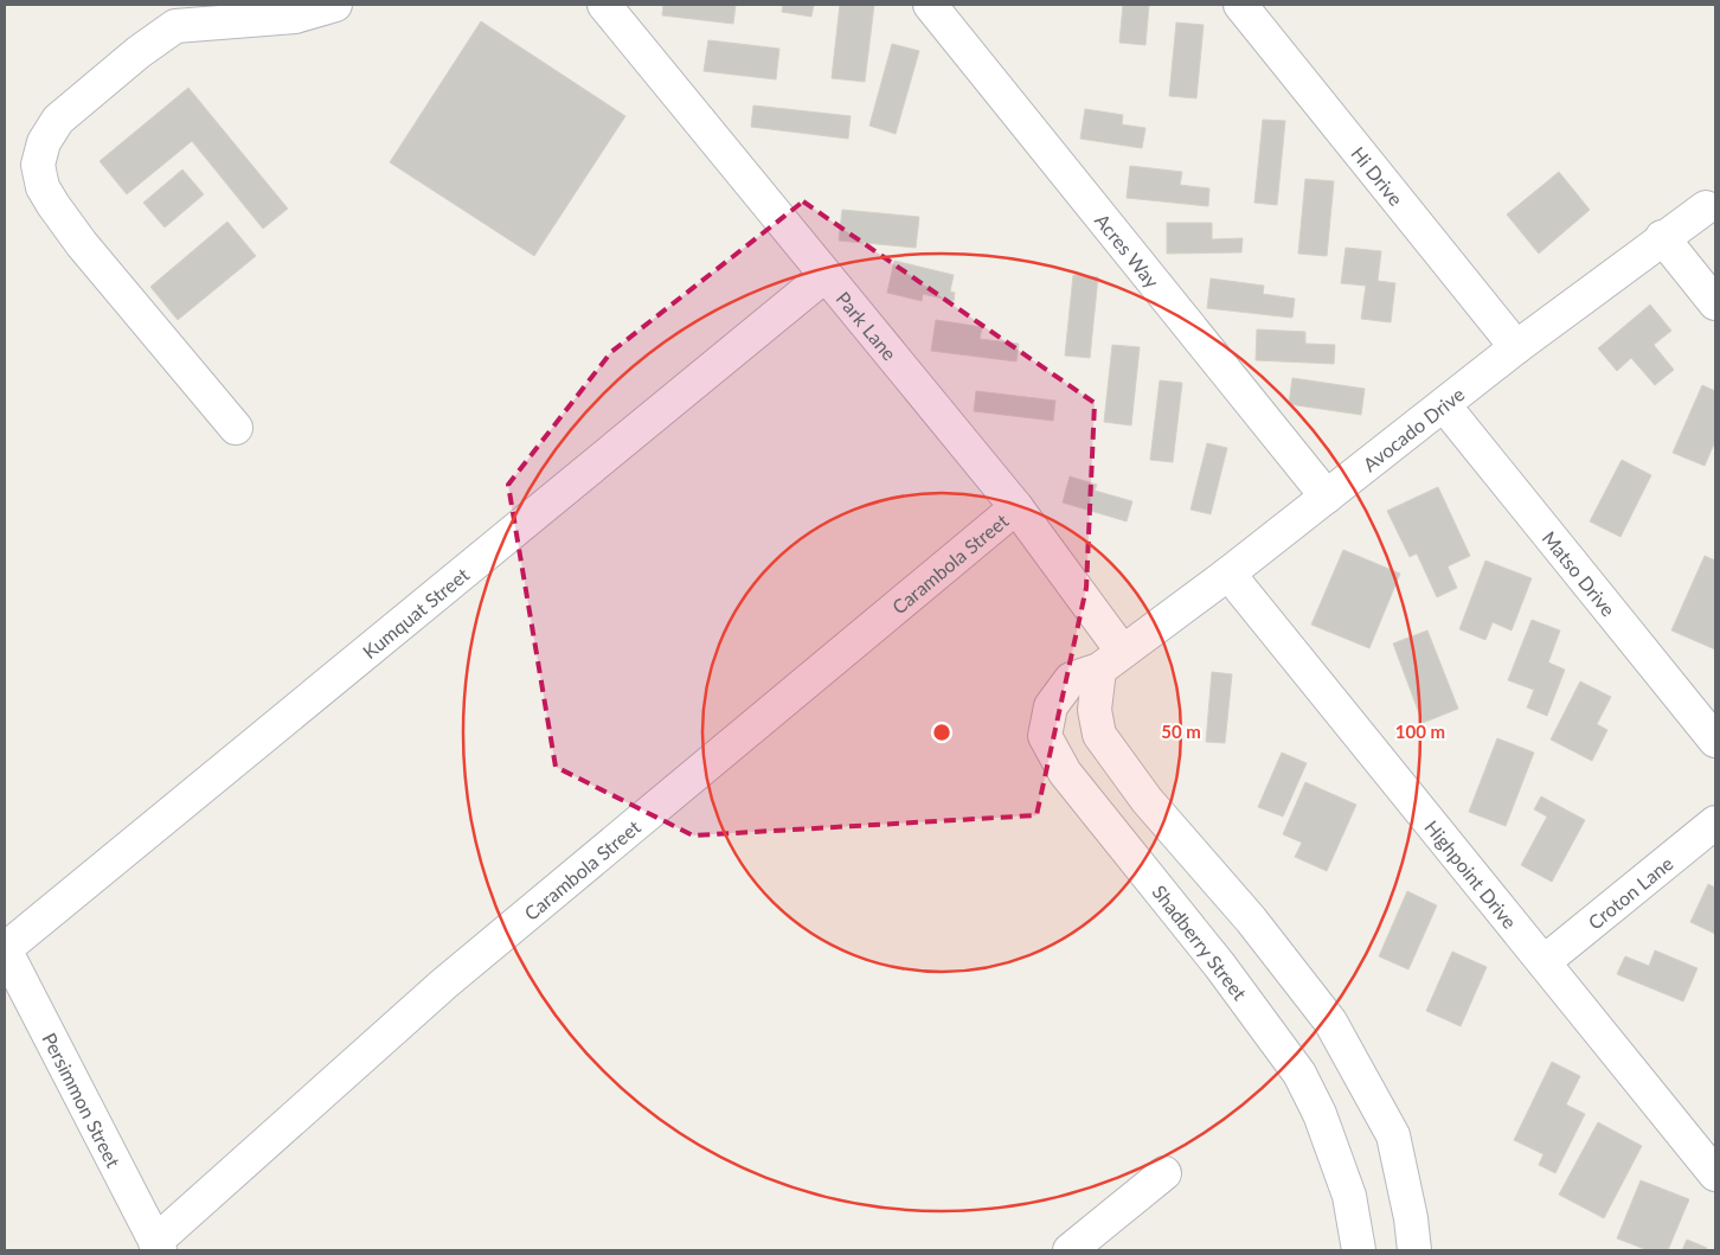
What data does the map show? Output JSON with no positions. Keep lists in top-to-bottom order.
{
  "streets": {
    "street": [
      "Hi Drive",
      "Acres Way",
      "Park Lane",
      "Avocado Drive",
      "Carambola Street",
      "Matso Drive",
      "Kumquat Street",
      "Highpoint Drive",
      "Croton Lane",
      "Shadberry Street",
      "Persimmon Street"
    ]
  },
  "crossings": [
    ["Hi Drive", "Avocado Drive"],
    ["Acres Way", "Avocado Drive"],
    ["Park Lane", "Avocado Drive"],
    ["Park Lane", "Carambola Street"],
    ["Park Lane", "Kumquat Street"],
    ["Park Lane", "Shadberry Street"],
    ["Avocado Drive", "Matso Drive"],
    ["Avocado Drive", "Highpoint Drive"],
    ["Avocado Drive", "Shadberry Street"],
    ["Carambola Street", "Persimmon Street"],
    ["Kumquat Street", "Persimmon Street"],
    ["Highpoint Drive", "Croton Lane"]
  ],
  "rings": ["50 m", "100 m"]
}
